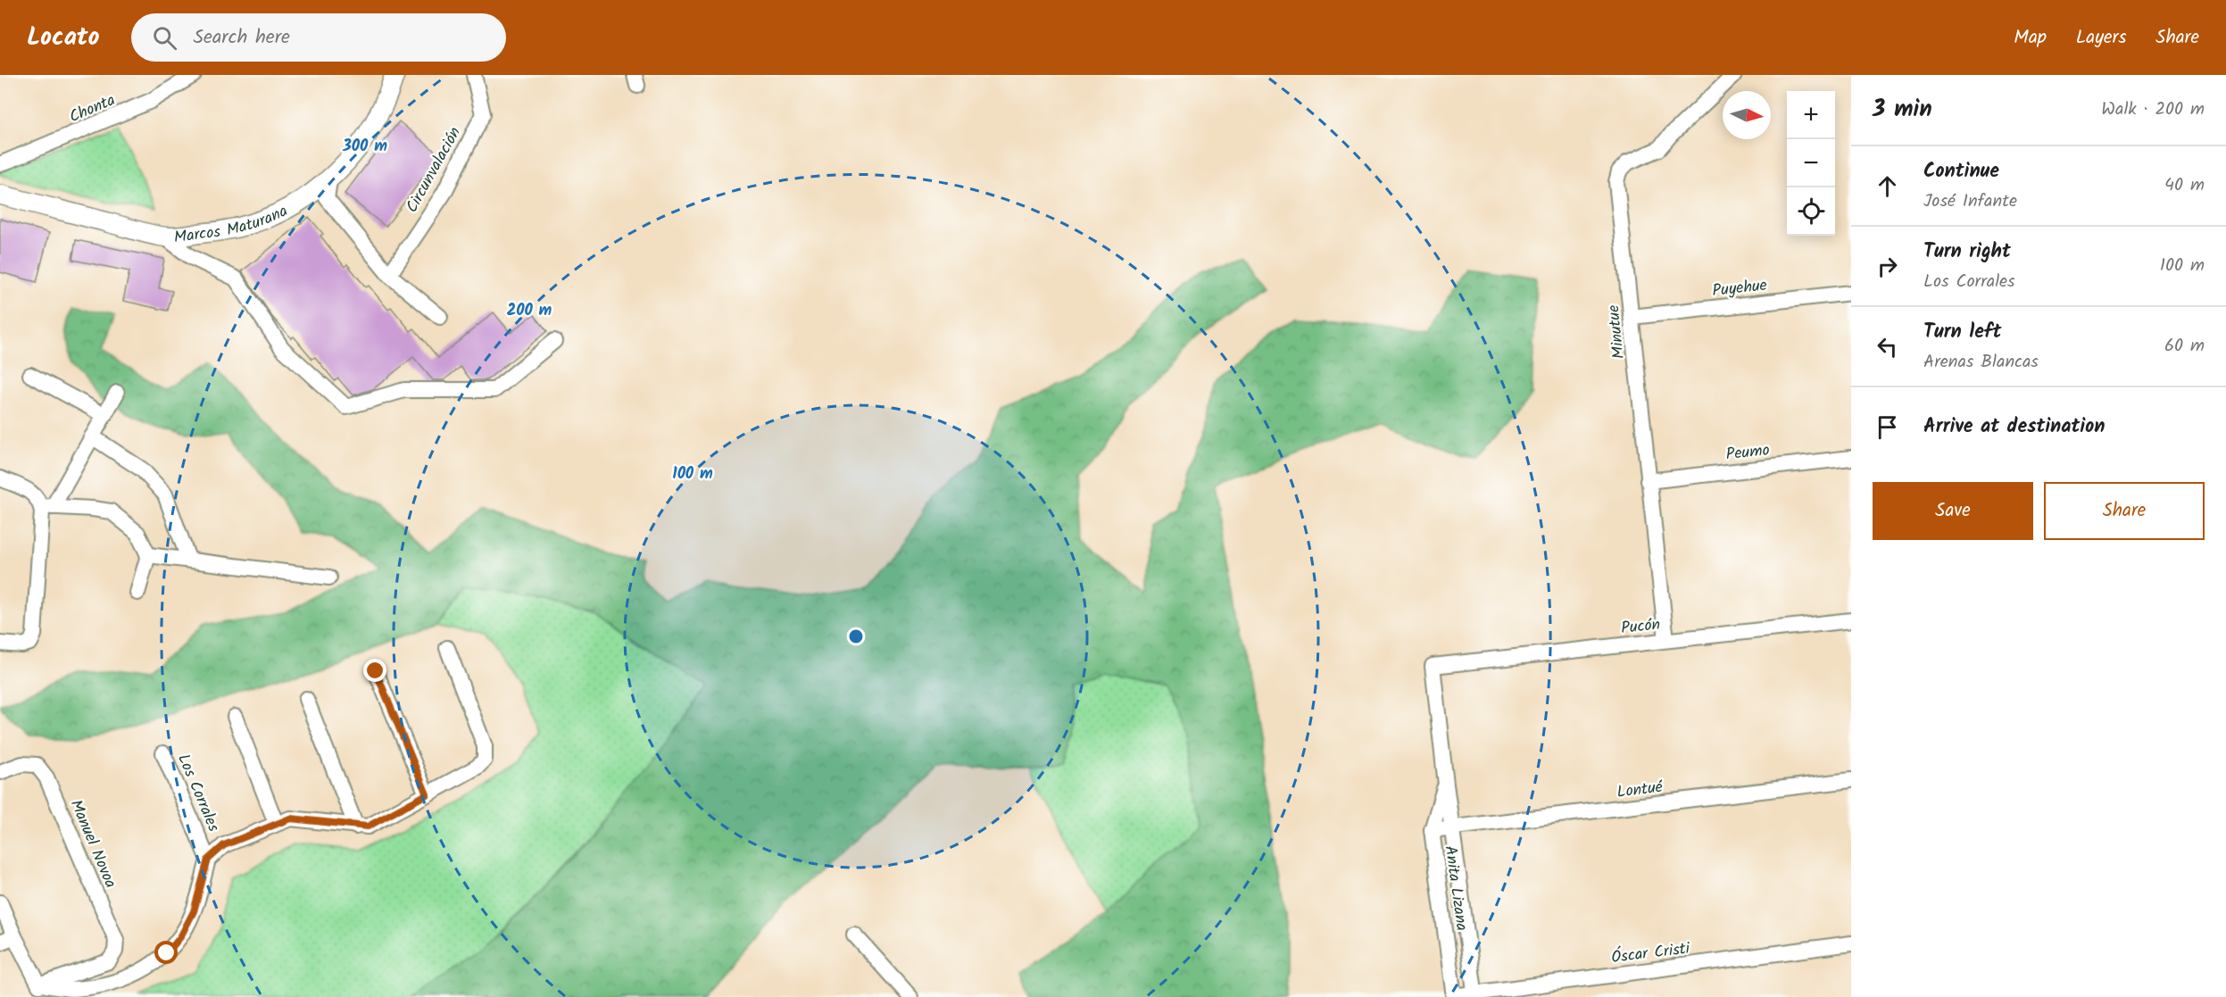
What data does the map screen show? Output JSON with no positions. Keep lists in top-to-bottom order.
{
  "streets": {
    "street": [
      "Chonta",
      "Circunvalación",
      "Marcos Maturana",
      "Puyehue",
      "Minutue",
      "Peumo",
      "Pucón",
      "Lontué",
      "Los Corrales",
      "Manuel Novoa",
      "Anita Lizana",
      "Óscar Cristi"
    ]
  },
  "crossings": [
    ["Puyehue", "Minutue"],
    ["Minutue", "Peumo"],
    ["Minutue", "Pucón"],
    ["Pucón", "Anita Lizana"],
    ["Lontué", "Anita Lizana"],
    ["Anita Lizana", "Óscar Cristi"]
  ],
  "north": "right",
  "page": {
    "header": "Locato",
    "search": "Search here",
    "nav": ["Map", "Layers", "Share"],
    "heading": ["3 min", "Walk · 200 m"],
    "map_buttons": ["+", "−"],
    "list": [
      ["Continue", "José Infante", "40 m"],
      ["Turn right", "Los Corrales", "100 m"],
      ["Turn left", "Arenas Blancas", "60 m"],
      "Arrive at destination"
    ],
    "buttons": ["Save", "Share"]
  },
  "rings": ["300 m", "200 m", "100 m"]
}
